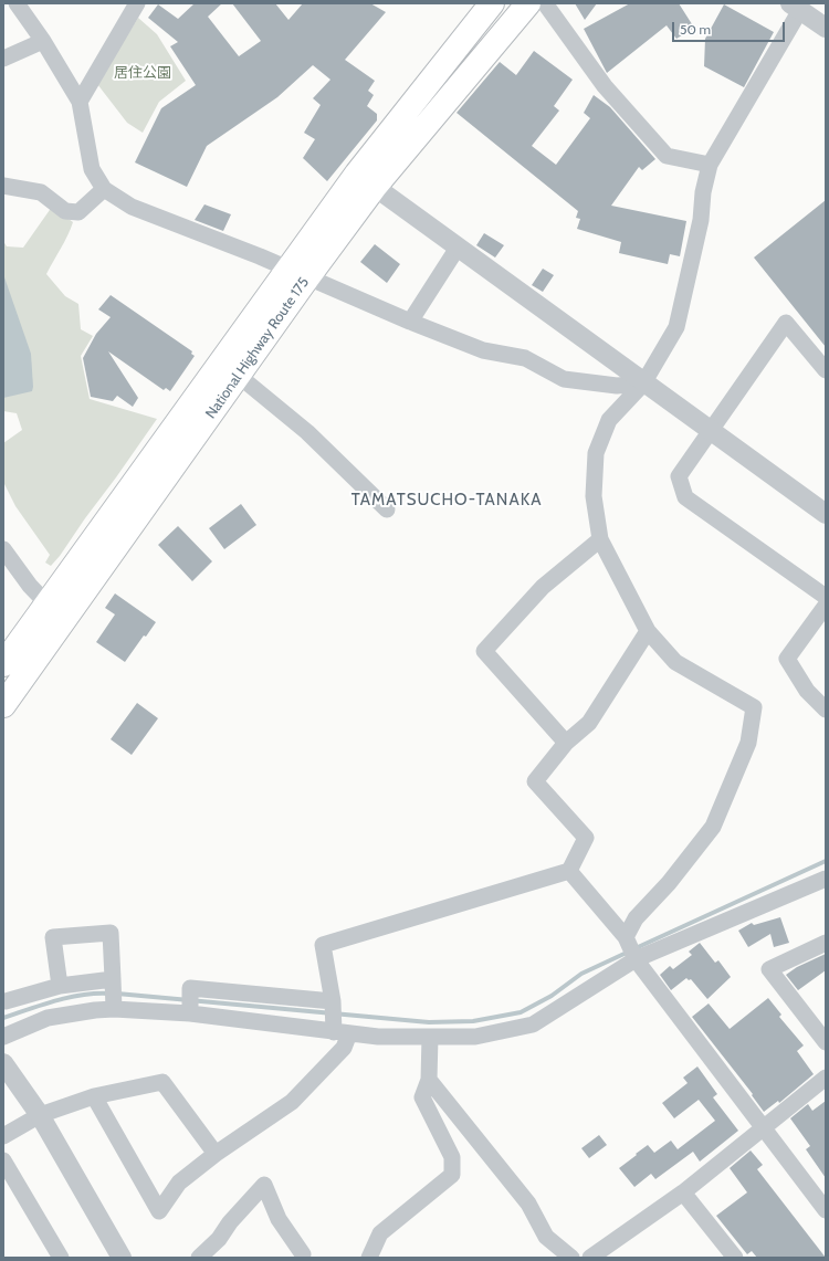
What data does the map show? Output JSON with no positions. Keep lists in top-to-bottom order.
{
  "streets": {
    "highway": ["National Highway Route 175"]
  },
  "districts": ["TAMATSUCHO-TANAKA"],
  "parks": ["居住公園"],
  "scale_bar": "50 m"
}
